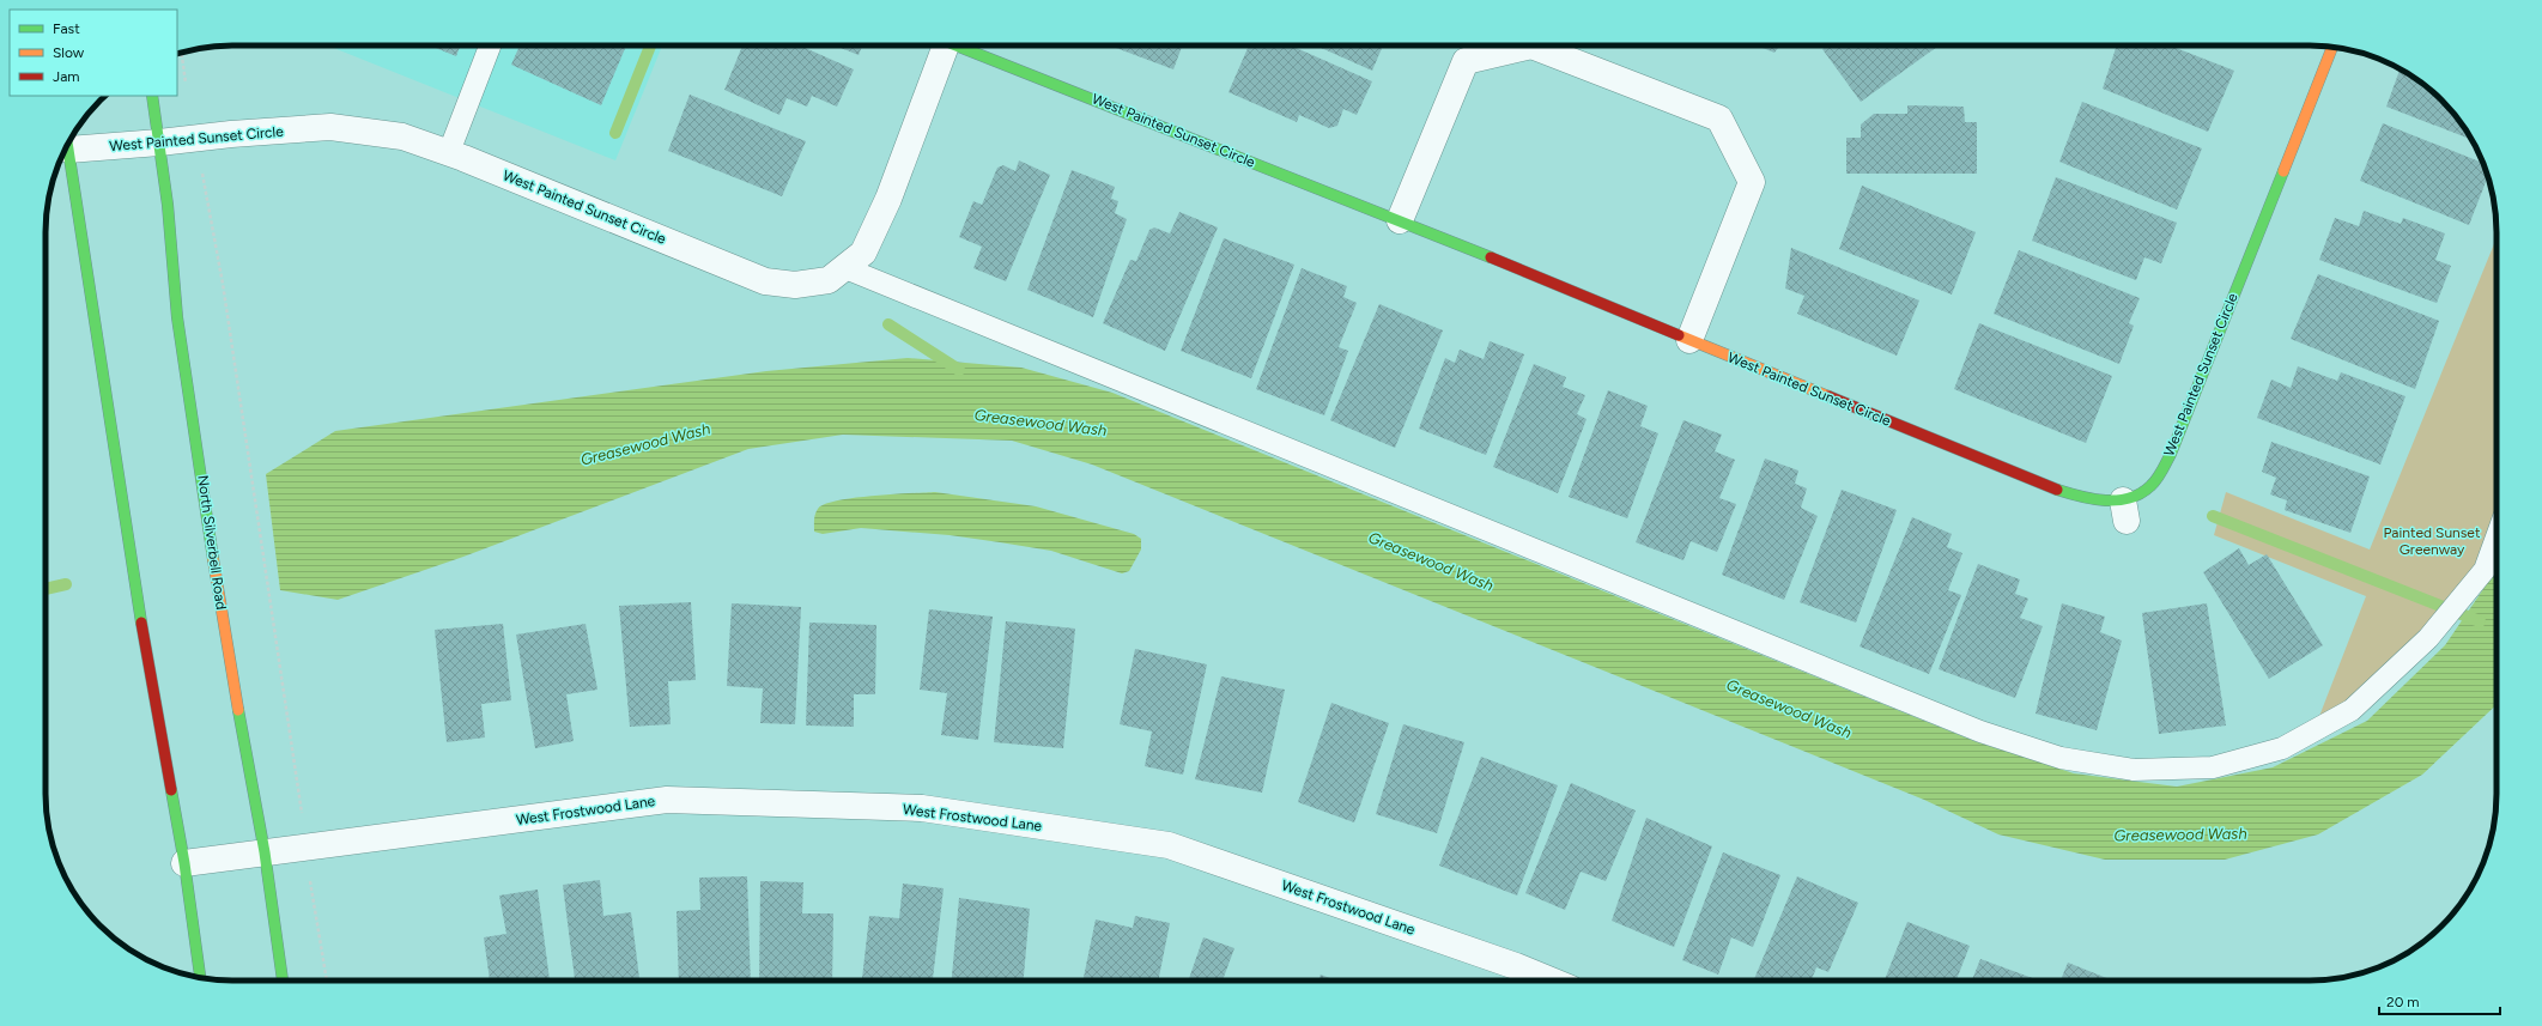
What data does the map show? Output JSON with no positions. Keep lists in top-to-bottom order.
{
  "streets": {
    "street": ["West Painted Sunset Circle", "North Silverbell Road", "West Frostwood Lane"]
  },
  "crossings": [
    ["West Painted Sunset Circle", "North Silverbell Road"],
    ["North Silverbell Road", "West Frostwood Lane"]
  ],
  "water": ["Greasewood Wash"],
  "parks": ["Painted Sunset Greenway"],
  "legend": ["Fast", "Slow", "Jam"],
  "scale_bar": "20 m"
}
